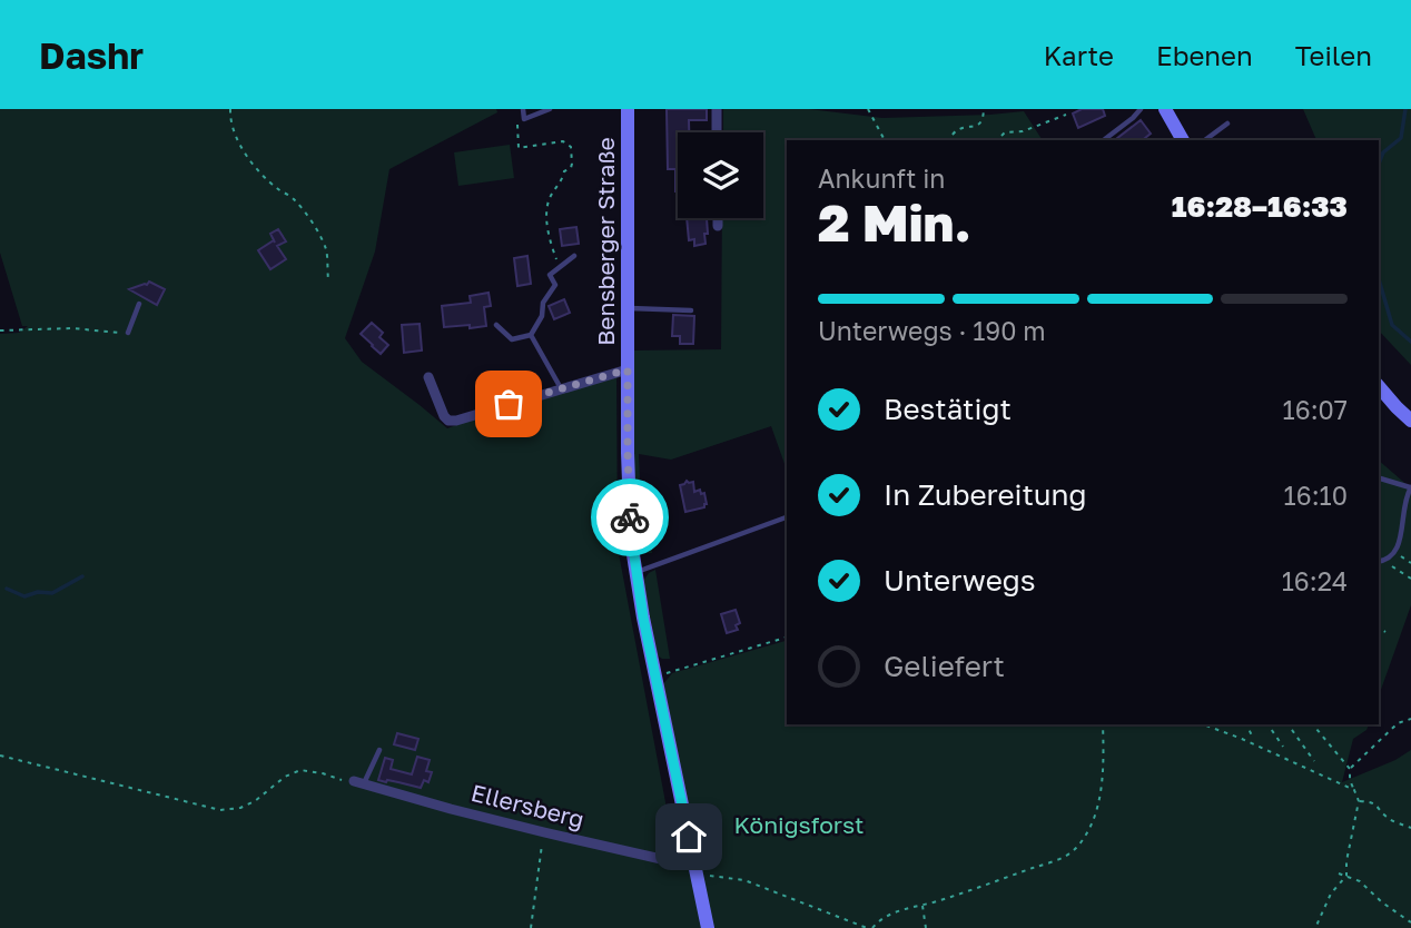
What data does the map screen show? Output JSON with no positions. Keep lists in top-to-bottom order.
{
  "streets": {
    "main road": ["Bensberger Straße"],
    "street": ["Ellersberg"]
  },
  "crossings": [
    ["Bensberger Straße", "Ellersberg"]
  ],
  "parks": ["Königsforst"],
  "page": {
    "header": "Dashr",
    "nav": ["Karte", "Ebenen", "Teilen"],
    "heading": ["2 Min.", "Ankunft in", "16:28–16:33"],
    "bar": "Unterwegs · 190 m",
    "list": [
      ["Bestätigt", "16:07"],
      ["In Zubereitung", "16:10"],
      ["Unterwegs", "16:24"],
      "Geliefert"
    ]
  }
}
